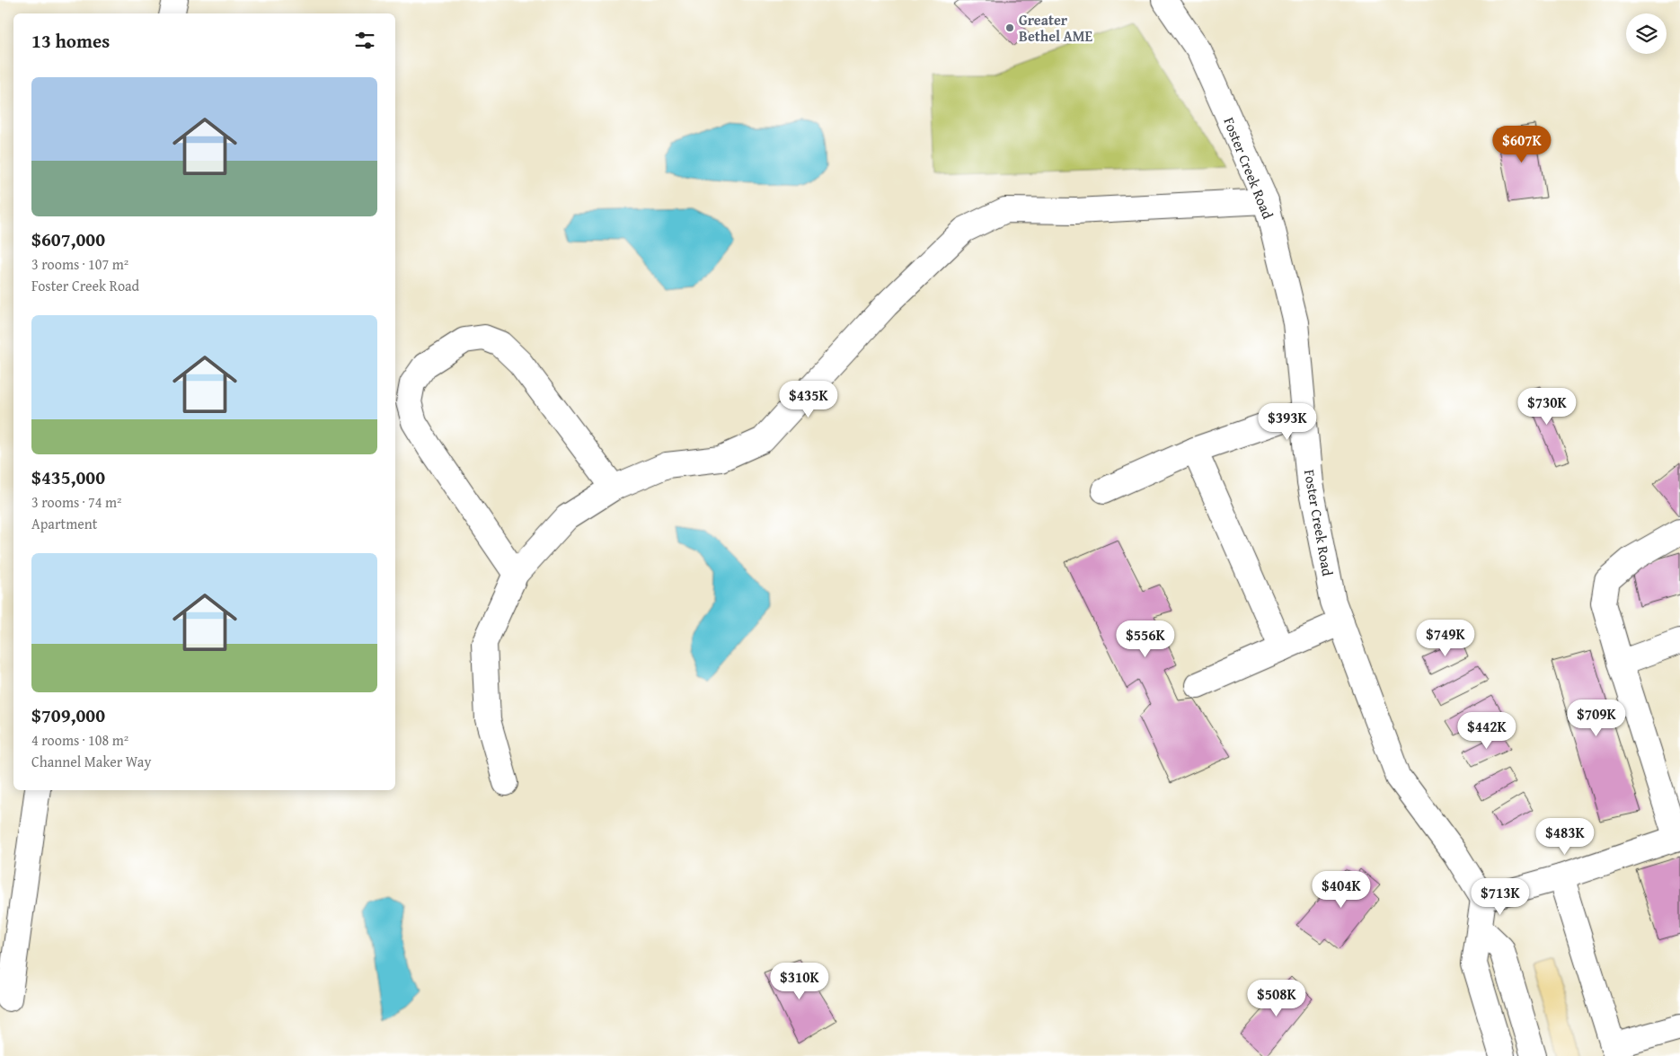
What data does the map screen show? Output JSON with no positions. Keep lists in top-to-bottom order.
{
  "streets": {
    "street": ["Foster Creek Road"]
  },
  "places": ["Greater Bethel AME"],
  "page": {
    "heading": "13 homes",
    "list": [
      {
        "name": "$607,000",
        "note": "3 rooms · 107 m² · Foster Creek Road"
      },
      {
        "name": "$435,000",
        "note": "3 rooms · 74 m² · Apartment"
      },
      {
        "name": "$709,000",
        "note": "4 rooms · 108 m² · Channel Maker Way"
      }
    ],
    "price": [
      "$607K",
      "$435K",
      "$730K",
      "$393K",
      "$749K",
      "$556K",
      "$709K",
      "$442K",
      "$483K",
      "$404K",
      "$713K",
      "$310K",
      "$508K"
    ]
  }
}
